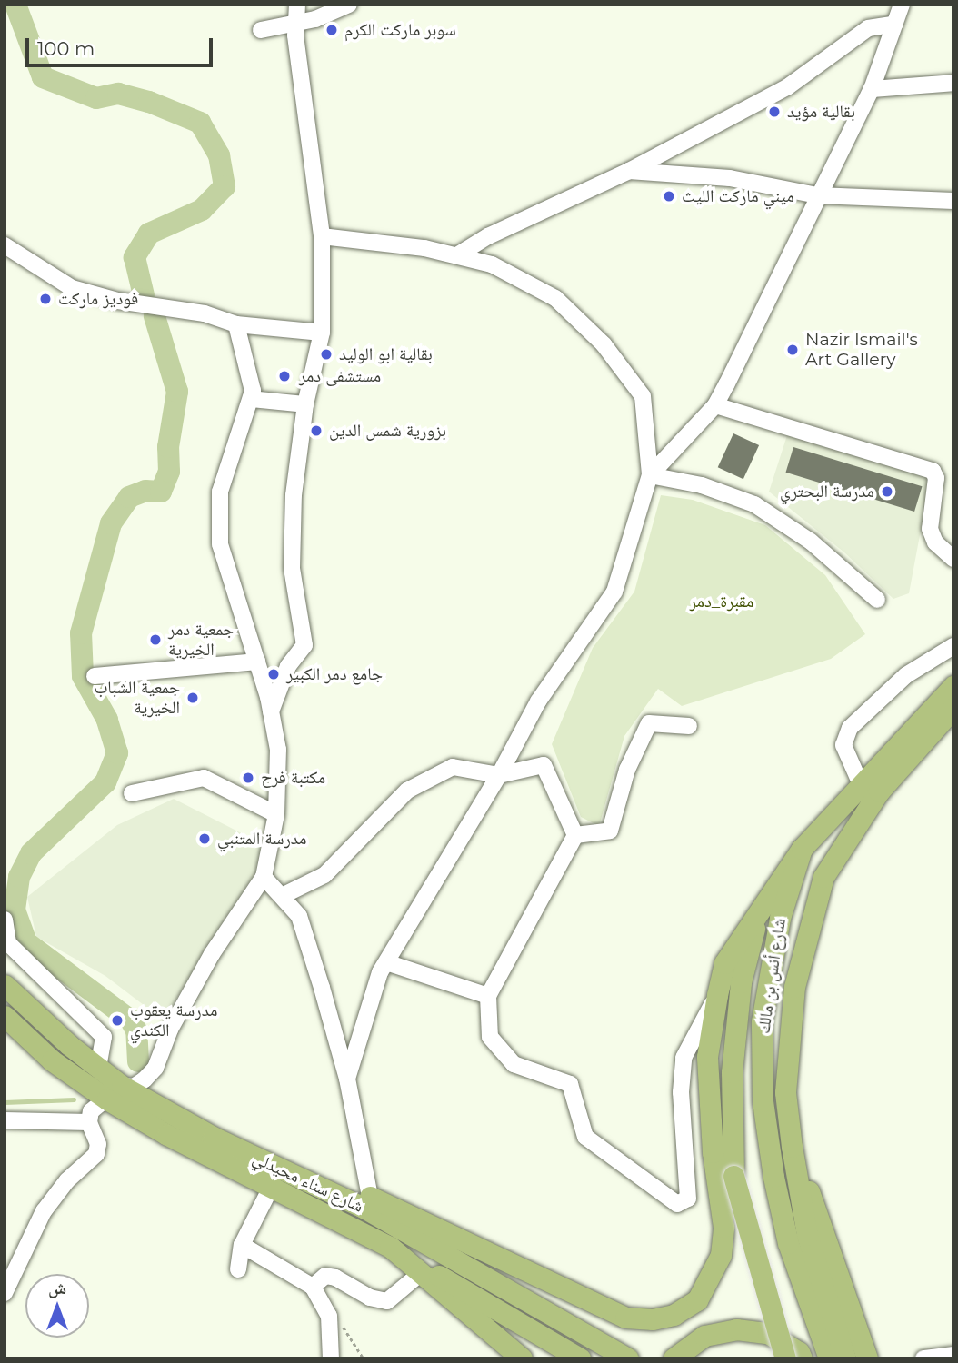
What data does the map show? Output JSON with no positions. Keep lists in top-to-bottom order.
{
  "streets": {
    "main road": ["شارع أنس بن مالك", "شارع سناء محيدلي"]
  },
  "parks": ["مقبرة_دمر"],
  "places": [
    "سوبر ماركت الكرم",
    "بقالية مؤيد",
    "ميني ماركت الليث",
    "فوديز ماركت",
    "Nazir Ismail's Art Gallery",
    "بقالية ابو الوليد",
    "مستشفى دمر",
    "بزورية شمس الدين",
    "مدرسة البحتري",
    "جمعية دمر الخيرية",
    "جامع دمر الكبير",
    "جمعية الشباب الخيرية",
    "مكتبة فرح",
    "مدرسة المتنبي",
    "مدرسة يعقوب الكندي"
  ],
  "scale_bar": "100 m",
  "north": "top"
}
